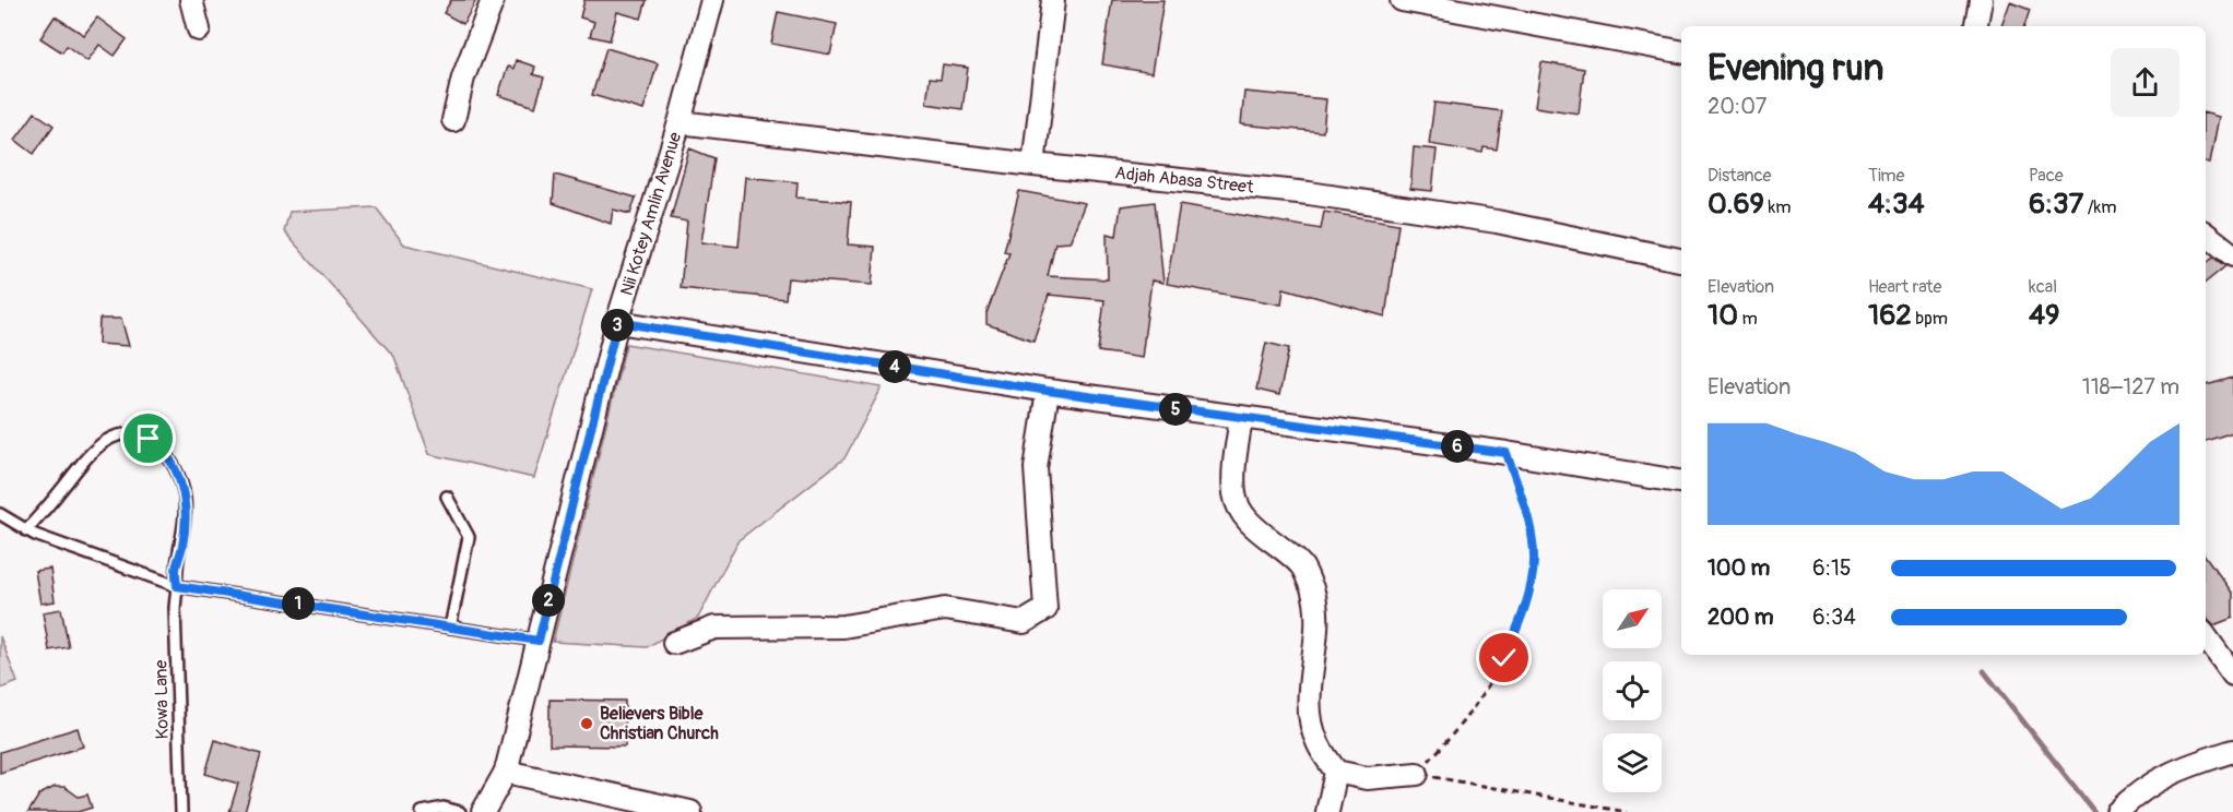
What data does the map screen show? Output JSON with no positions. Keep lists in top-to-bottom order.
{
  "streets": {
    "street": ["Adjah Abasa Street", "Nii Kotey Amlin Avenue"],
    "lane": ["Kowa Lane"]
  },
  "crossings": [
    ["Adjah Abasa Street", "Nii Kotey Amlin Avenue"]
  ],
  "places": ["Believers Bible Christian Church"],
  "north": "top right",
  "page": {
    "heading": ["Evening run", "20:07"],
    "stats": [
      ["Distance", "0.69 km"],
      ["Time", "4:34"],
      ["Pace", "6:37 /km"],
      ["Elevation", "10 m"],
      ["Heart rate", "162 bpm"],
      ["kcal", "49"]
    ],
    "pins": [
      "3",
      "4",
      "5",
      "6",
      "2",
      "1"
    ],
    "chart": ["Elevation", "118–127 m"],
    "list": [
      {
        "name": "100 m",
        "note": "6:15"
      },
      {
        "name": "200 m",
        "note": "6:34"
      }
    ]
  }
}
